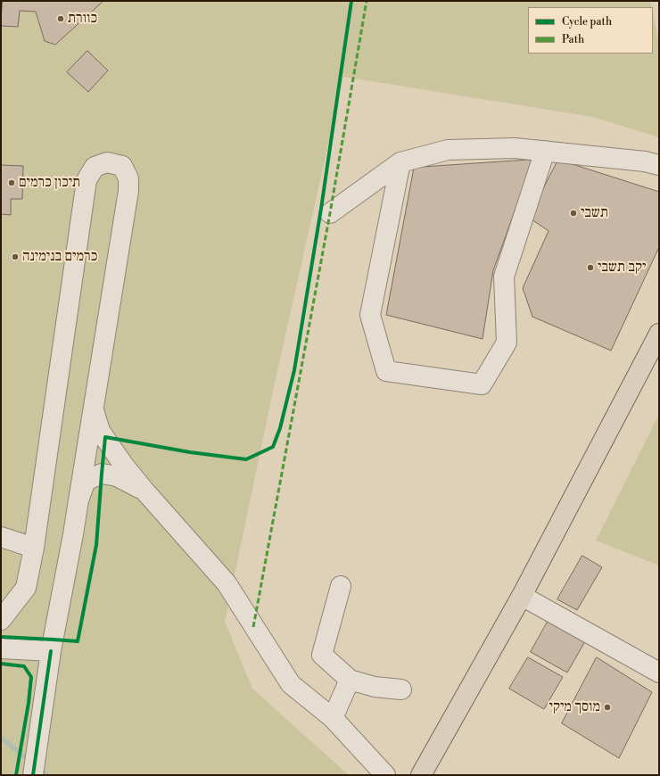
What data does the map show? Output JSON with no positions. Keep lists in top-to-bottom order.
{
  "places": [
    "כוורת",
    "תיכון כרמים",
    "תשבי",
    "כרמים בנימינה",
    "יקב תשבי",
    "מוסך מיקי"
  ],
  "legend": ["Cycle path", "Path"]
}
